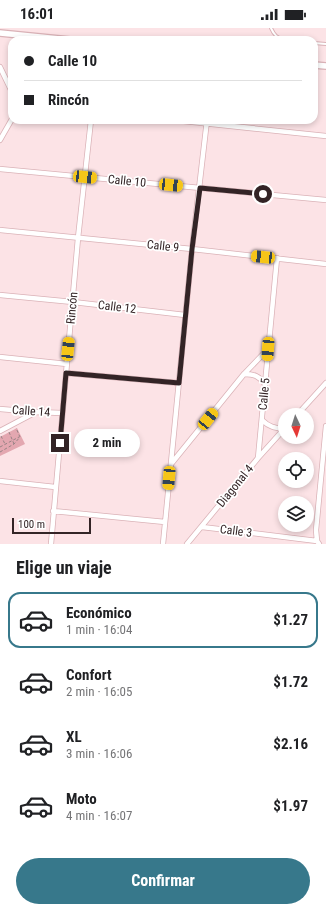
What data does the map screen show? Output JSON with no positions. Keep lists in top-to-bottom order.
{
  "streets": {
    "street": [
      "Calle 10",
      "Calle 9",
      "Calle 12",
      "Rincón",
      "Calle 5",
      "Calle 14",
      "Diagonal 4",
      "Calle 3"
    ]
  },
  "crossings": [
    ["Calle 10", "Rincón"],
    ["Calle 9", "Rincón"],
    ["Calle 9", "Calle 5"],
    ["Calle 12", "Rincón"],
    ["Rincón", "Calle 14"],
    ["Calle 5", "Diagonal 4"],
    ["Diagonal 4", "Calle 3"]
  ],
  "scale_bar": "100 m",
  "north": "bottom",
  "page": {
    "status": "16:01",
    "banner": ["Calle 10", "Rincón"],
    "bubble": "2 min",
    "scale": "100 m",
    "heading": "Elige un viaje",
    "list": [
      {
        "name": "Económico",
        "note": "1 min · 16:04",
        "value": "$1.27"
      },
      {
        "name": "Confort",
        "note": "2 min · 16:05",
        "value": "$1.72"
      },
      {
        "name": "XL",
        "note": "3 min · 16:06",
        "value": "$2.16"
      },
      {
        "name": "Moto",
        "note": "4 min · 16:07",
        "value": "$1.97"
      }
    ],
    "buttons": "Confirmar"
  }
}
